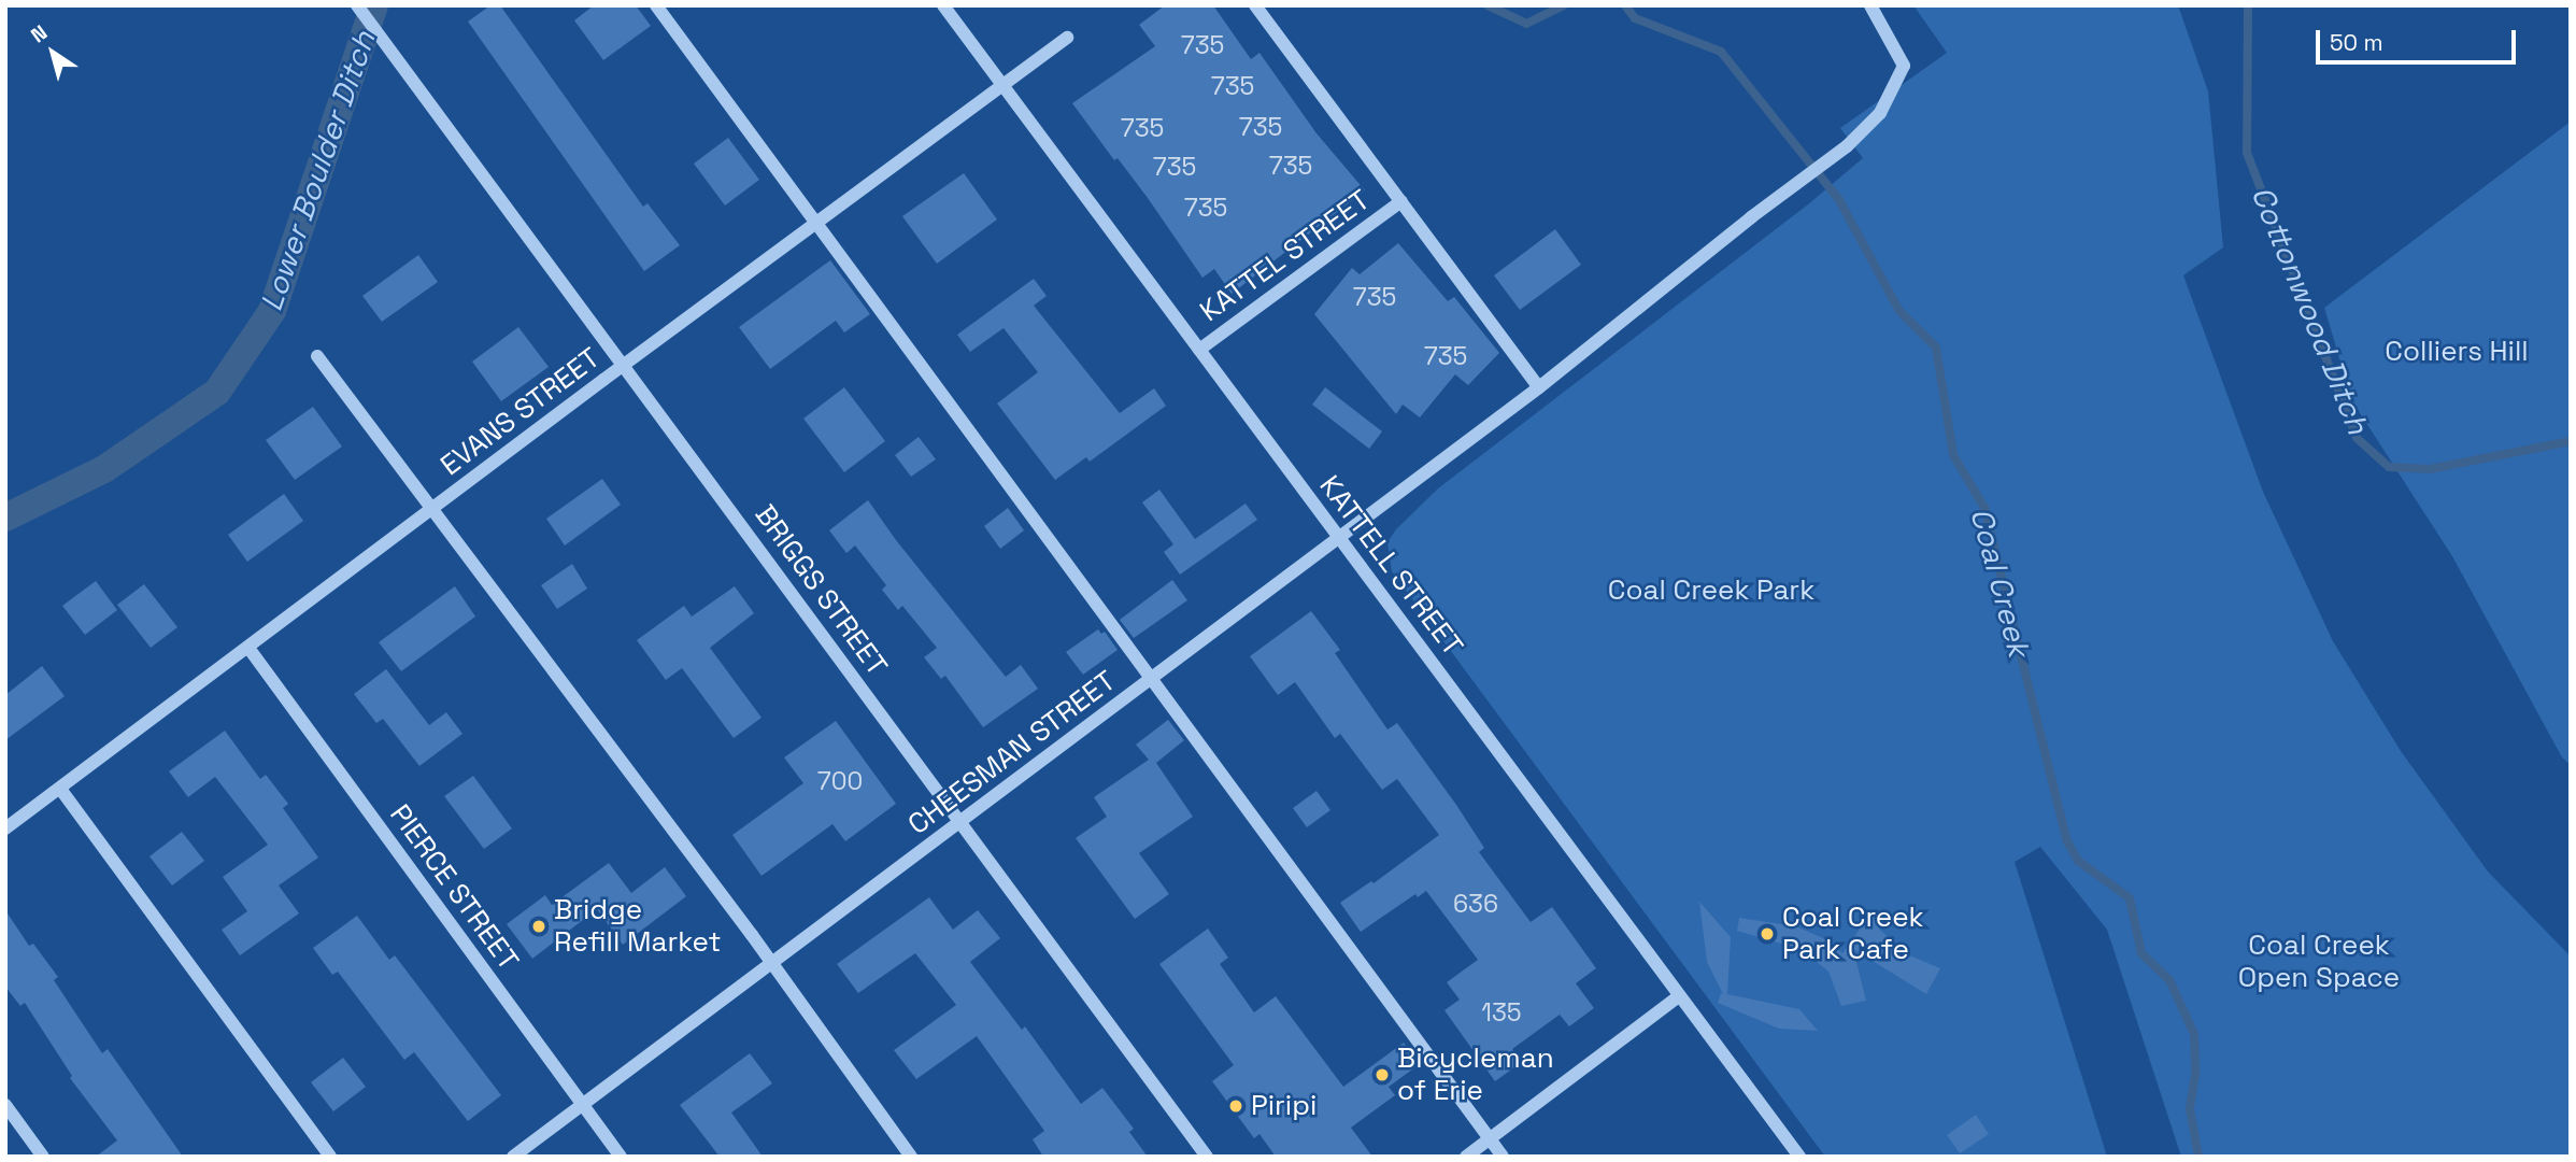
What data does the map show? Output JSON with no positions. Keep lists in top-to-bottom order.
{
  "streets": {
    "street": [
      "KATTEL STREET",
      "EVANS STREET",
      "KATTELL STREET",
      "BRIGGS STREET",
      "CHEESMAN STREET",
      "PIERCE STREET"
    ]
  },
  "crossings": [
    ["KATTEL STREET", "KATTELL STREET"],
    ["KATTEL STREET", "CHEESMAN STREET"],
    ["EVANS STREET", "KATTELL STREET"],
    ["EVANS STREET", "BRIGGS STREET"],
    ["EVANS STREET", "PIERCE STREET"],
    ["KATTELL STREET", "CHEESMAN STREET"],
    ["BRIGGS STREET", "CHEESMAN STREET"],
    ["CHEESMAN STREET", "PIERCE STREET"]
  ],
  "water": ["Lower Boulder Ditch", "Cottonwood Ditch", "Coal Creek"],
  "parks": ["Colliers Hill", "Coal Creek Park", "Coal Creek Open Space"],
  "places": [
    "Bridge Refill Market",
    "Coal Creek Park Cafe",
    "Bicycleman of Erie",
    "Piripi"
  ],
  "house_numbers": [
    "735",
    "735",
    "735",
    "735",
    "735",
    "735",
    "735",
    "735",
    "735",
    "700",
    "636",
    "135"
  ],
  "scale_bar": "50 m",
  "north": "top left"
}
